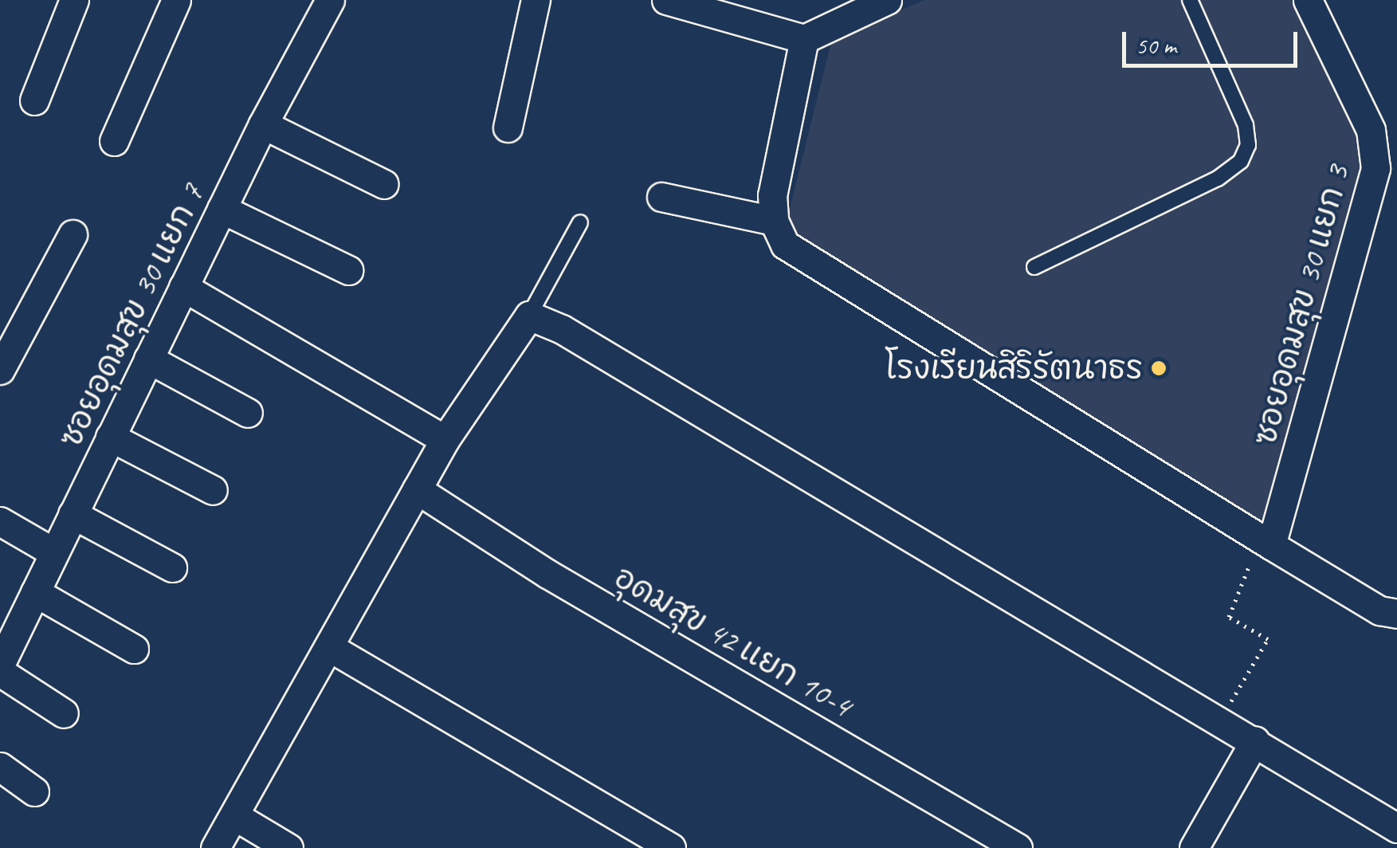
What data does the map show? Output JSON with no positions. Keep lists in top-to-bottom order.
{
  "streets": {
    "street": ["ซอยอุดมสุข 30 แยก 3", "ซอยอุดมสุข 30 แยก 7", "อุดมสุข 42 แยก 10-4"]
  },
  "places": ["โรงเรียนสิริรัตนาธร"],
  "scale_bar": "50 m"
}
